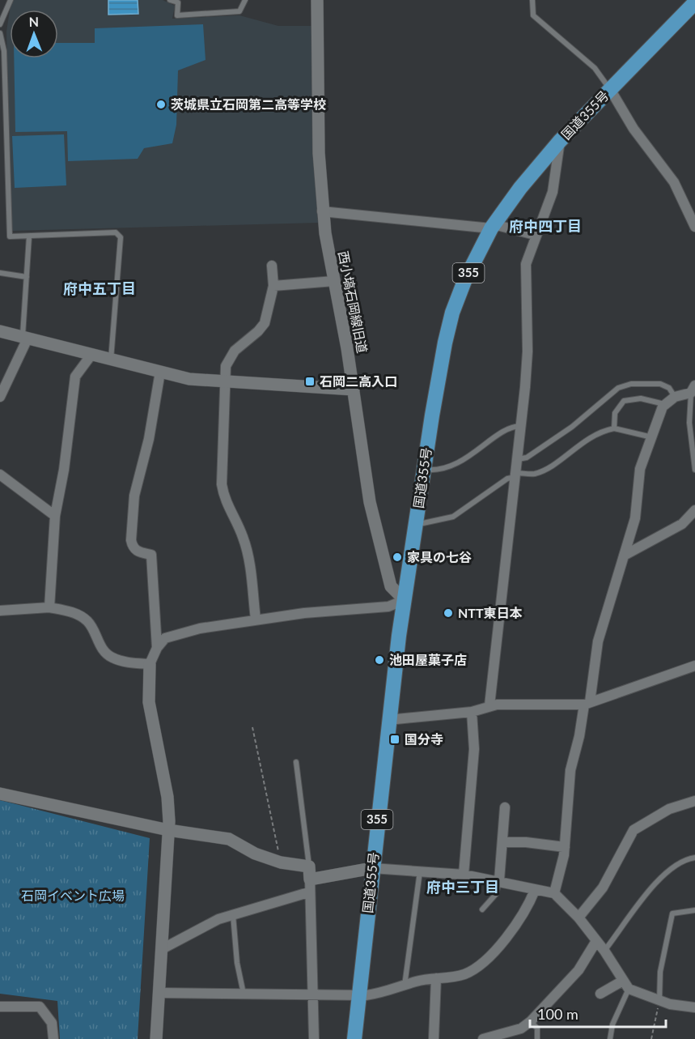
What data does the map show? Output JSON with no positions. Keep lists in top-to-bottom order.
{
  "streets": {
    "highway": ["国道355号", "355"],
    "street": ["西小塙石岡線旧道"]
  },
  "crossings": [
    ["国道355号", "西小塙石岡線旧道"]
  ],
  "districts": ["府中四丁目", "府中五丁目", "府中三丁目"],
  "parks": ["石岡イベント広場"],
  "places": {
    "other": [
      "茨城県立石岡第二高等学校",
      "家具の七谷",
      "NTT東日本",
      "池田屋菓子店"
    ],
    "transit": ["石岡二高入口", "国分寺"]
  },
  "scale_bar": "100 m",
  "north": "top"
}
